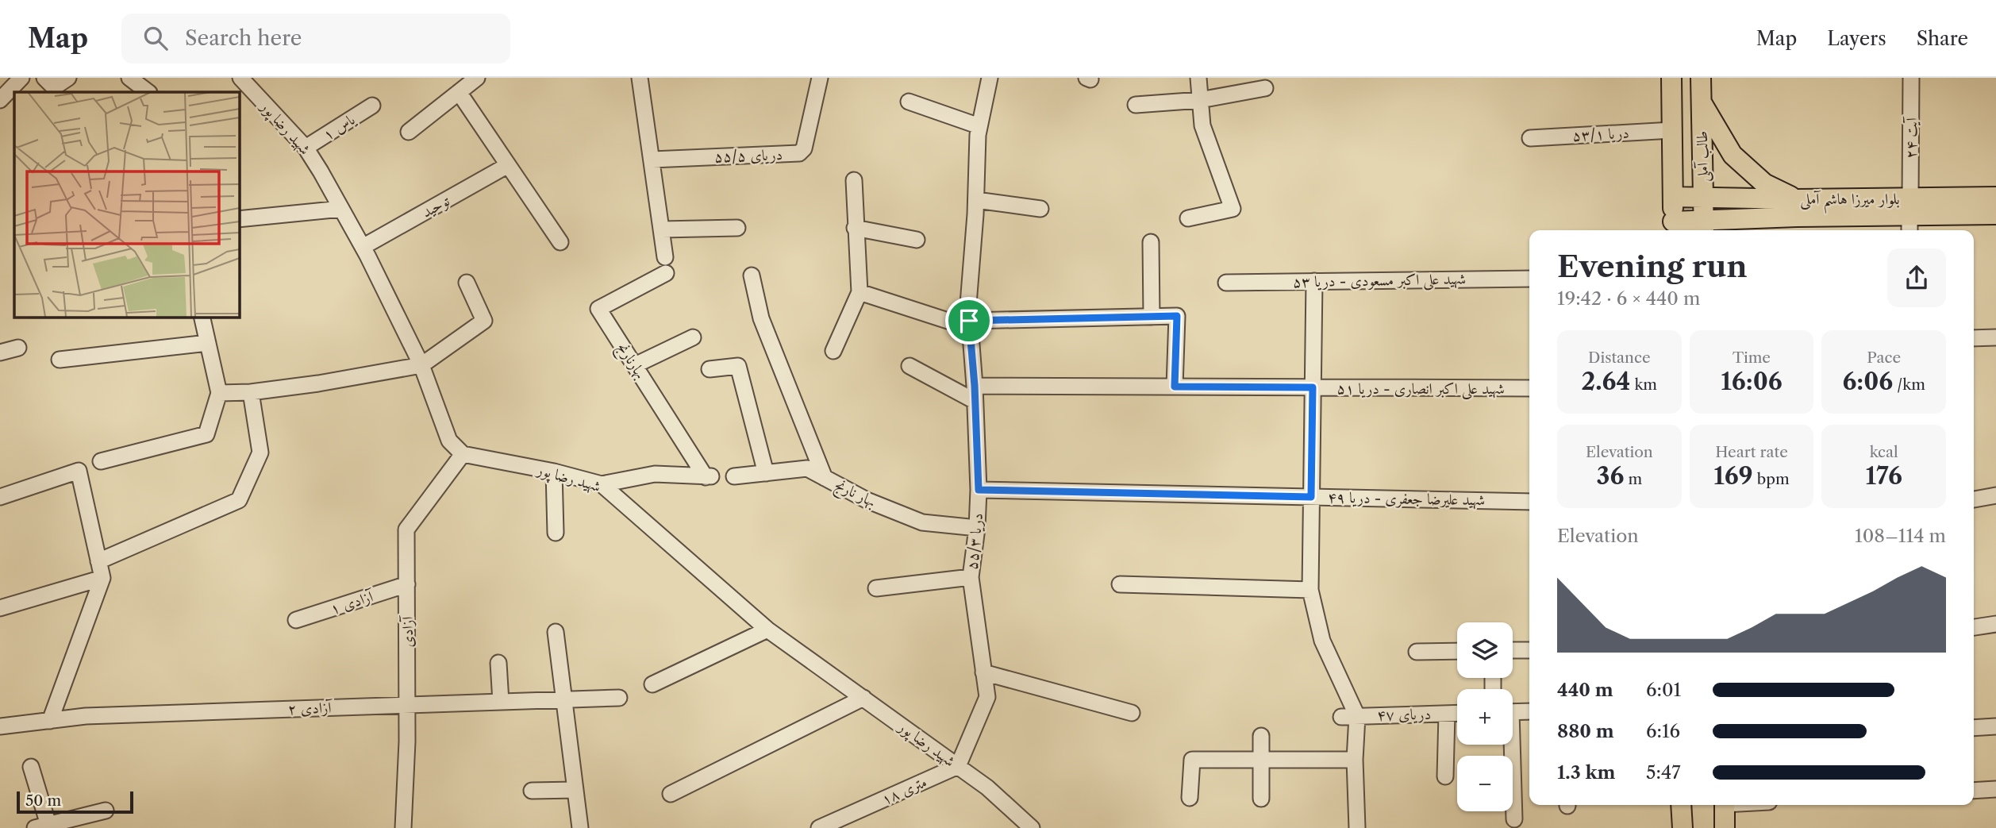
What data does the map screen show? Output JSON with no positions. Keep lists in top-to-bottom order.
{
  "streets": {
    "main road": ["طالب آملی", "بلوار میرزا هاشم آملی"],
    "street": [
      "یاس ۱",
      "شهید رضا پور",
      "دریا ۵۳/۱",
      "آیت ۲۴",
      "دریای ۵۵/۵",
      "توحید",
      "شهید علی اکبر مسعودی - دریا ۵۳",
      "بهارنارنج",
      "شهید علی اکبر انصاری - دریا ۵۱",
      "بهار نارنج",
      "شهید علیرضا جعفری - دریا ۴۹",
      "دریا ۵۵/۳",
      "آزادی ۱",
      "آزادی",
      "آزادی ۲",
      "دریای ۴۷",
      "۱۸ متری"
    ]
  },
  "crossings": [
    ["یاس ۱", "شهید رضا پور"],
    ["شهید رضا پور", "توحید"],
    ["شهید رضا پور", "بهارنارنج"],
    ["شهید رضا پور", "دریا ۵۵/۳"],
    ["شهید رضا پور", "آزادی"],
    ["شهید رضا پور", "۱۸ متری"],
    ["دریا ۵۳/۱", "طالب آملی"],
    ["آیت ۲۴", "بلوار میرزا هاشم آملی"],
    ["طالب آملی", "بلوار میرزا هاشم آملی"],
    ["شهید علی اکبر انصاری - دریا ۵۱", "دریا ۵۵/۳"],
    ["بهار نارنج", "دریا ۵۵/۳"],
    ["شهید علیرضا جعفری - دریا ۴۹", "دریا ۵۵/۳"],
    ["دریا ۵۵/۳", "۱۸ متری"],
    ["آزادی ۱", "آزادی"],
    ["آزادی", "آزادی ۲"]
  ],
  "scale_bar": "50 m",
  "page": {
    "header": "Map",
    "search": "Search here",
    "nav": ["Map", "Layers", "Share"],
    "heading": ["Evening run", "19:42 · 6 × 440 m"],
    "stats": [
      ["Distance", "2.64 km"],
      ["Time", "16:06"],
      ["Pace", "6:06 /km"],
      ["Elevation", "36 m"],
      ["Heart rate", "169 bpm"],
      ["kcal", "176"]
    ],
    "chart": ["Elevation", "108–114 m"],
    "map_buttons": ["+", "−"],
    "list": [
      {
        "name": "440 m",
        "note": "6:01"
      },
      {
        "name": "880 m",
        "note": "6:16"
      },
      {
        "name": "1.3 km",
        "note": "5:47"
      }
    ],
    "scale": "50 m"
  }
}
